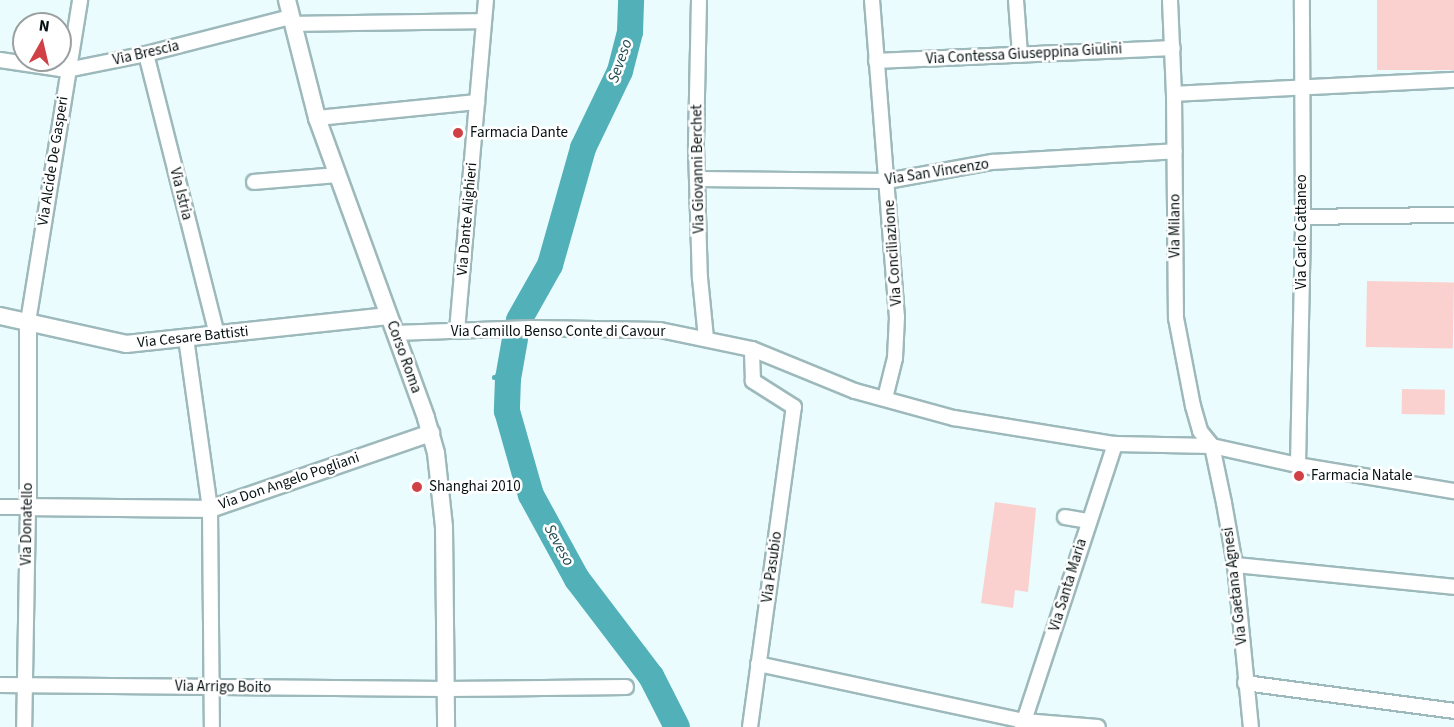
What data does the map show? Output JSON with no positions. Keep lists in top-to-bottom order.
{
  "streets": {
    "street": [
      "Via Brescia",
      "Via Contessa Giuseppina Giulini",
      "Via Alcide De Gasperi",
      "Via Giovanni Berchet",
      "Via San Vincenzo",
      "Via Istria",
      "Via Dante Alighieri",
      "Via Milano",
      "Via Carlo Cattaneo",
      "Via Conciliazione",
      "Via Camillo Benso Conte di Cavour",
      "Via Cesare Battisti",
      "Corso Roma",
      "Via Don Angelo Pogliani",
      "Via Donatello",
      "Via Pasubio",
      "Via Santa Maria",
      "Via Gaetana Agnesi",
      "Via Arrigo Boito"
    ]
  },
  "crossings": [
    ["Via Brescia", "Via Istria"],
    ["Via Brescia", "Via Dante Alighieri"],
    ["Via Brescia", "Corso Roma"],
    ["Via Contessa Giuseppina Giulini", "Via Milano"],
    ["Via Contessa Giuseppina Giulini", "Via Conciliazione"],
    ["Via Alcide De Gasperi", "Via Cesare Battisti"],
    ["Via Alcide De Gasperi", "Via Donatello"],
    ["Via Giovanni Berchet", "Via San Vincenzo"],
    ["Via Giovanni Berchet", "Via Camillo Benso Conte di Cavour"],
    ["Via San Vincenzo", "Via Milano"],
    ["Via San Vincenzo", "Via Conciliazione"],
    ["Via Istria", "Via Cesare Battisti"],
    ["Via Dante Alighieri", "Via Camillo Benso Conte di Cavour"],
    ["Via Milano", "Via Gaetana Agnesi"],
    ["Via Conciliazione", "Via Camillo Benso Conte di Cavour"],
    ["Via Camillo Benso Conte di Cavour", "Corso Roma"],
    ["Via Camillo Benso Conte di Cavour", "Via Pasubio"],
    ["Via Camillo Benso Conte di Cavour", "Via Santa Maria"],
    ["Via Cesare Battisti", "Corso Roma"],
    ["Via Cesare Battisti", "Via Donatello"],
    ["Corso Roma", "Via Don Angelo Pogliani"],
    ["Corso Roma", "Via Arrigo Boito"],
    ["Via Don Angelo Pogliani", "Via Donatello"],
    ["Via Donatello", "Via Arrigo Boito"]
  ],
  "water": ["Seveso"],
  "places": ["Farmacia Dante", "Farmacia Natale", "Shanghai 2010"],
  "north": "top"
}
